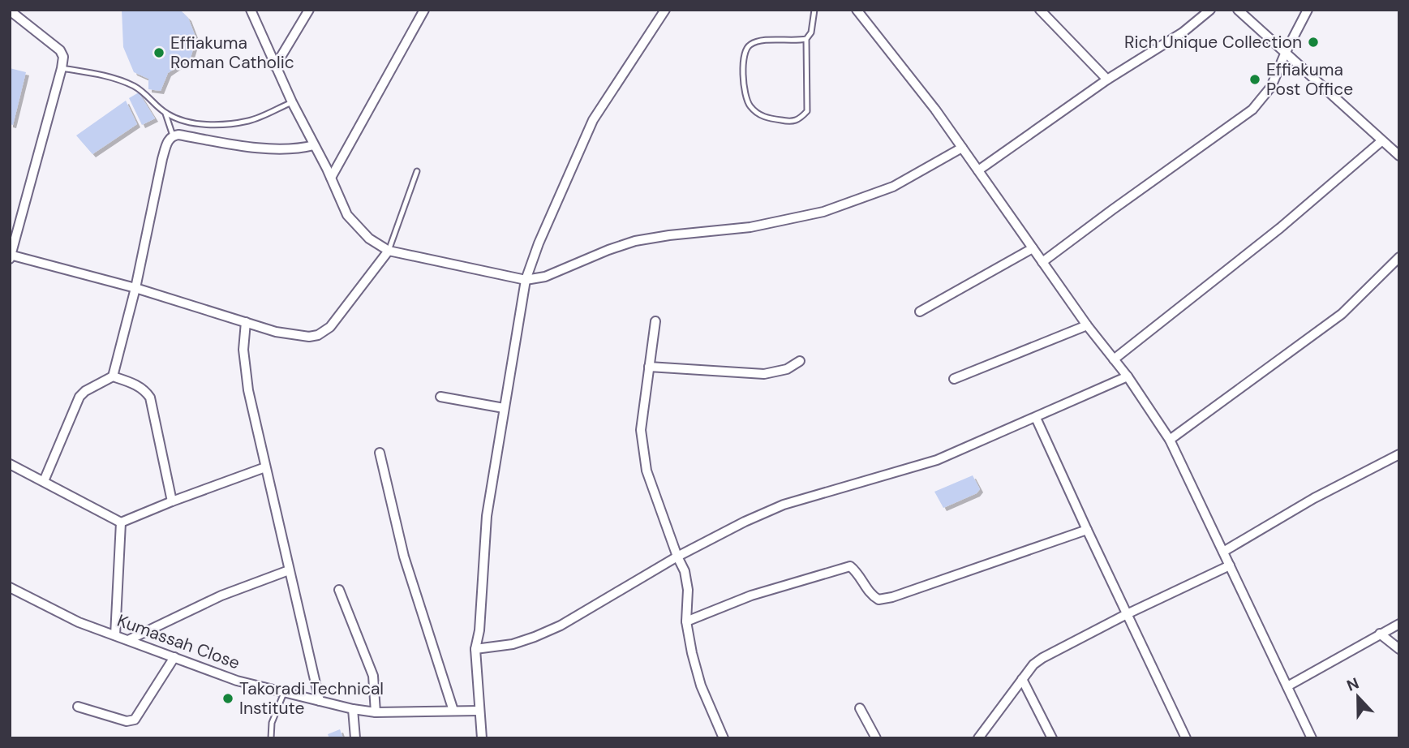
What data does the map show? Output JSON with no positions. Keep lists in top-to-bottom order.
{
  "streets": {
    "street": ["Kumassah Close"]
  },
  "places": [
    "Rich Unique Collection",
    "Effiakuma Roman Catholic",
    "Effiakuma Post Office",
    "Takoradi Technical Institute"
  ],
  "north": "top"
}
